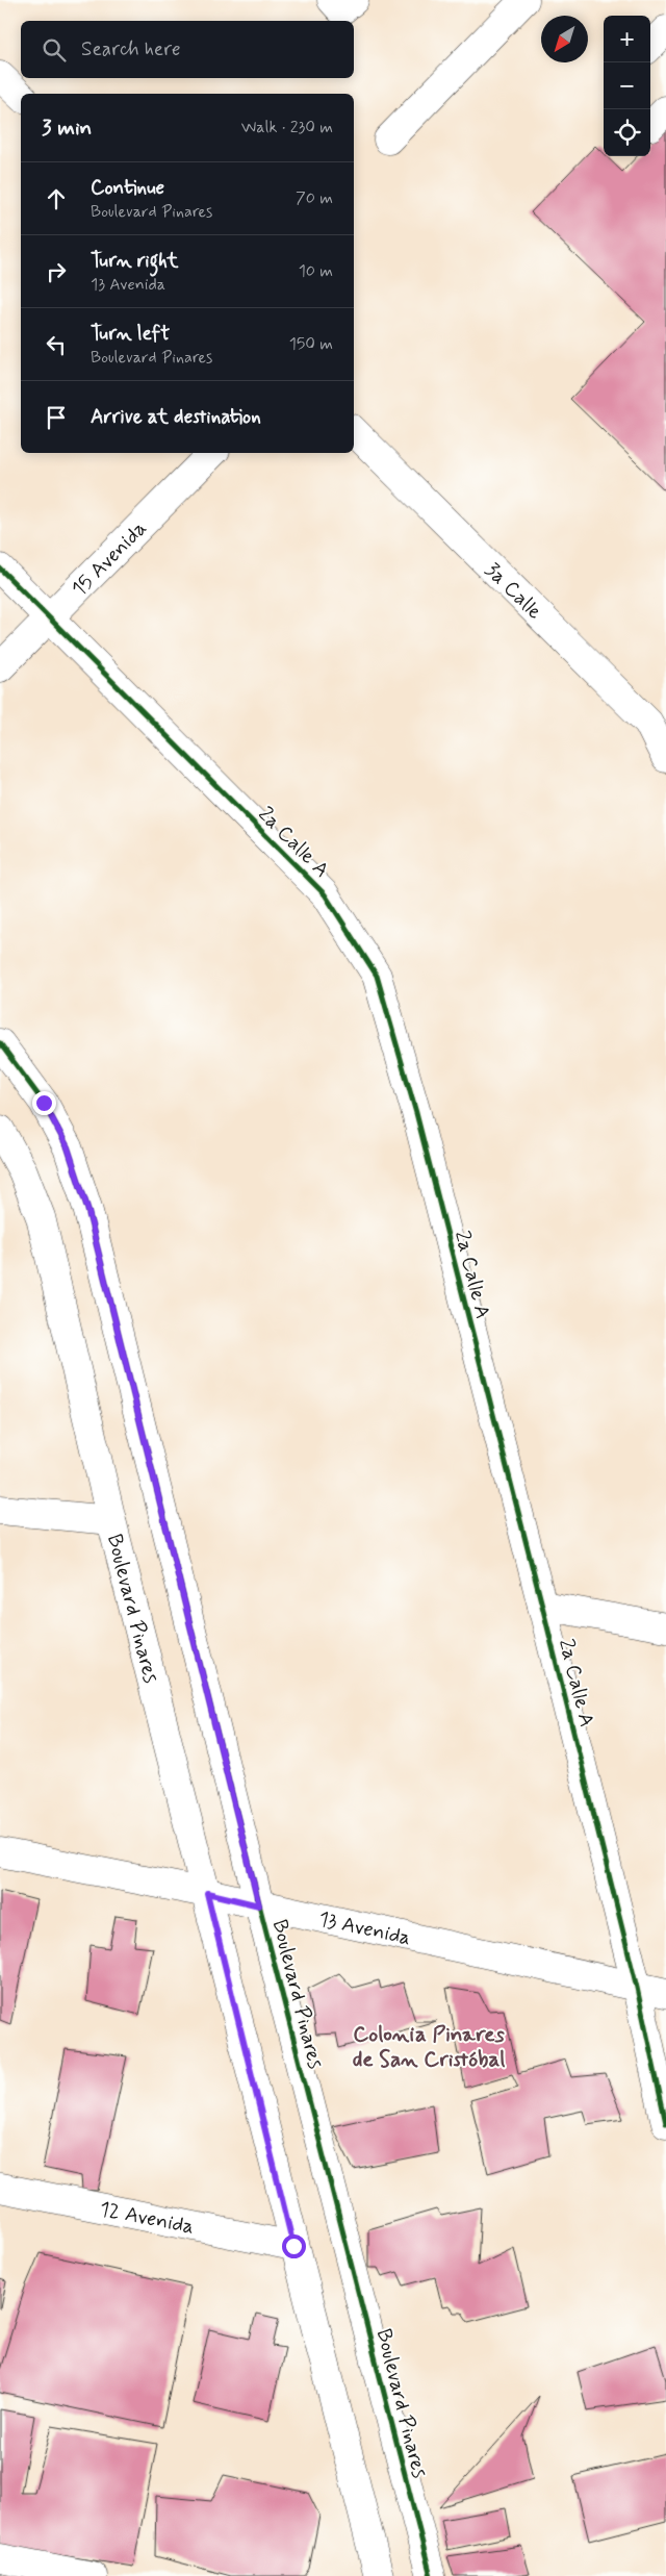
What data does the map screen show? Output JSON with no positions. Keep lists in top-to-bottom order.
{
  "streets": {
    "street": [
      "15 Avenida",
      "3a Calle",
      "2a Calle A",
      "Boulevard Pinares",
      "13 Avenida",
      "12 Avenida"
    ]
  },
  "crossings": [
    ["15 Avenida", "2a Calle A"],
    ["2a Calle A", "13 Avenida"],
    ["Boulevard Pinares", "13 Avenida"],
    ["Boulevard Pinares", "12 Avenida"]
  ],
  "districts": ["Colonia Pinares de San Cristóbal"],
  "north": "bottom left",
  "page": {
    "map_buttons": ["+", "−"],
    "search": "Search here",
    "heading": ["3 min", "Walk · 230 m"],
    "list": [
      ["Continue", "Boulevard Pinares", "70 m"],
      ["Turn right", "13 Avenida", "10 m"],
      ["Turn left", "Boulevard Pinares", "150 m"],
      "Arrive at destination"
    ]
  }
}
